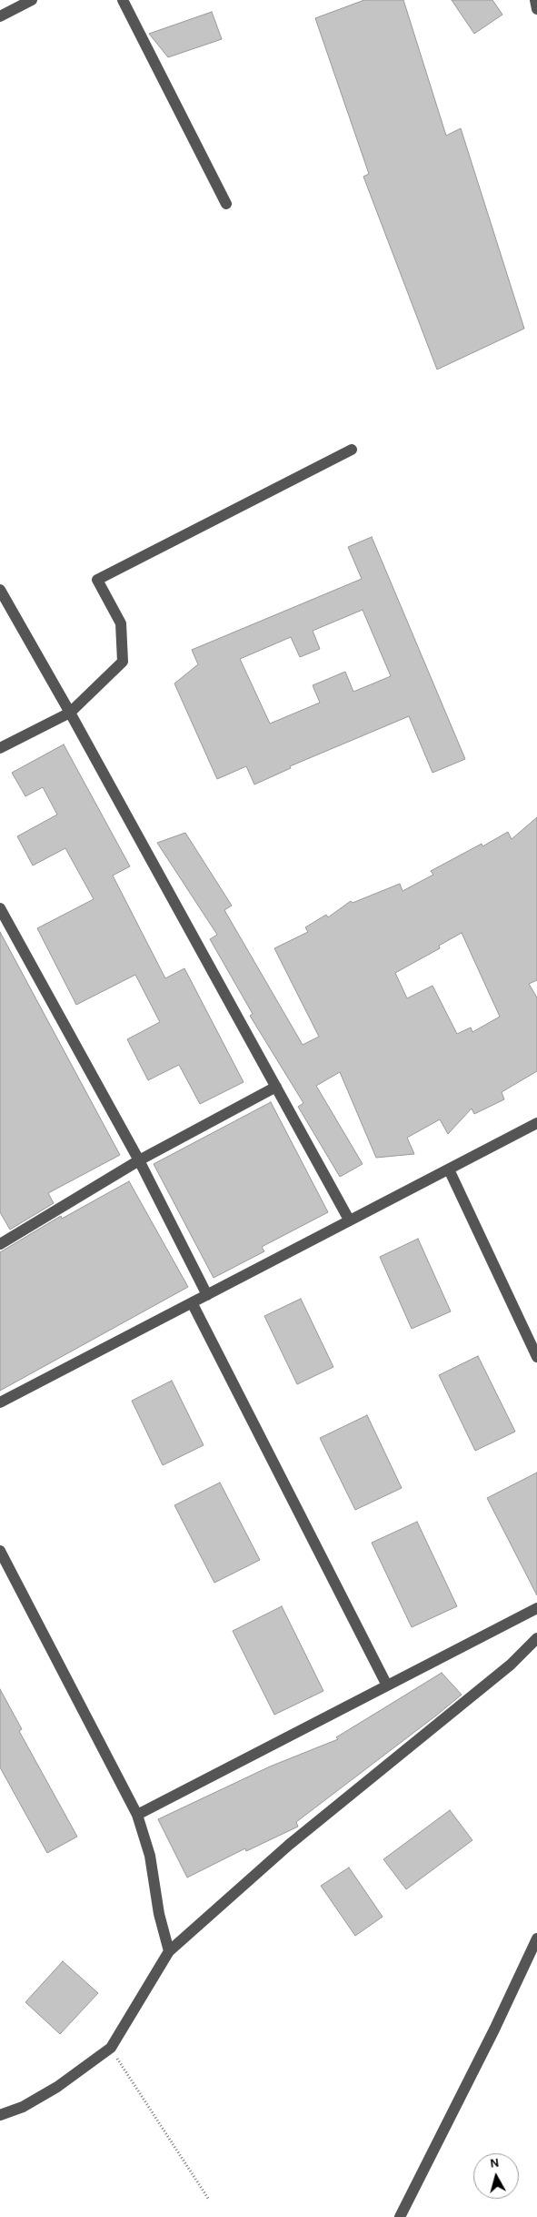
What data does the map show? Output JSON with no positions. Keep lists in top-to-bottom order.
{
  "north": "top"
}
